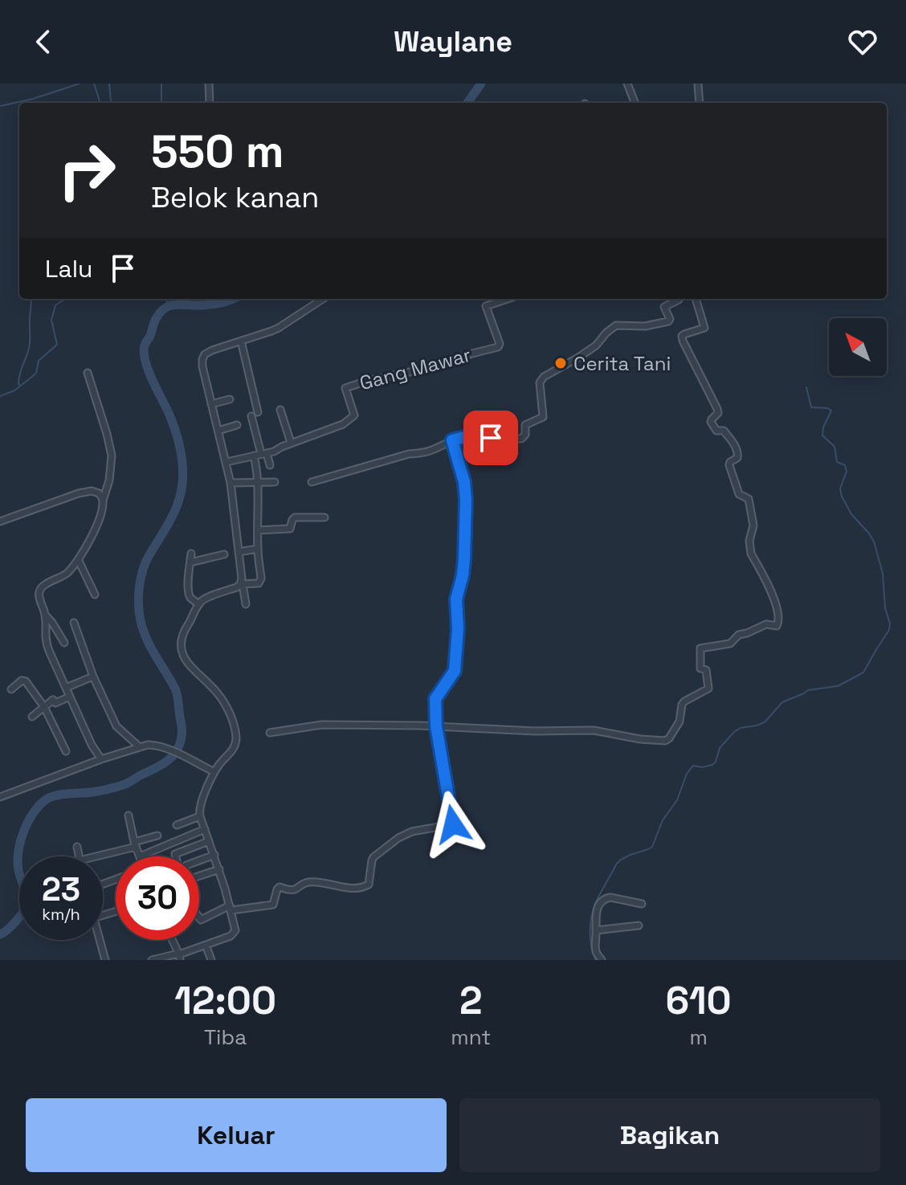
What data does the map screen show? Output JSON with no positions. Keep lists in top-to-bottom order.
{
  "streets": {
    "street": ["Gang Mawar"]
  },
  "places": ["Cerita Tani"],
  "north": "top left",
  "page": {
    "header": "Waylane",
    "turn": ["550 m", "Belok kanan"],
    "then": "Lalu",
    "speed": "23 km/h",
    "limit": "30",
    "eta": [
      "12:00",
      "Tiba",
      "2",
      "mnt",
      "610",
      "m"
    ],
    "buttons": ["Keluar", "Bagikan"]
  }
}
